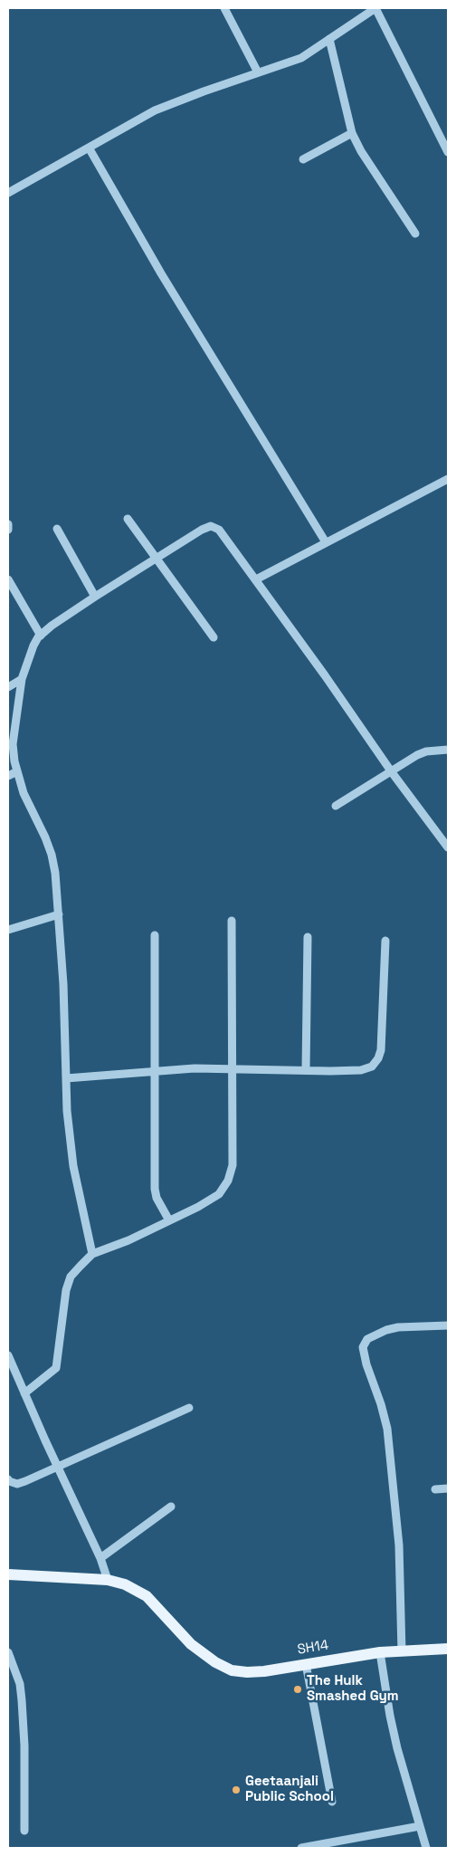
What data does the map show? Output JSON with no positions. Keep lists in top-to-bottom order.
{
  "streets": {
    "main road": ["SH14"]
  },
  "places": ["The Hulk Smashed Gym", "Geetaanjali Public School"]
}
